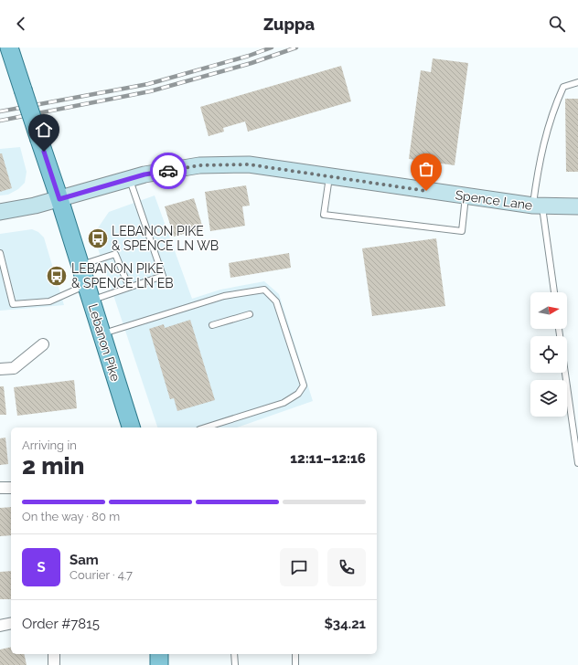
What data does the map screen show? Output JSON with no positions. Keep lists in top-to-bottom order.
{
  "streets": {
    "main road": ["Spence Lane", "Lebanon Pike"]
  },
  "crossings": [
    ["Spence Lane", "Lebanon Pike"]
  ],
  "places": {
    "bus stop": ["LEBANON PIKE & SPENCE LN WB", "LEBANON PIKE & SPENCE LN EB"]
  },
  "north": "right",
  "page": {
    "header": "Zuppa",
    "heading": ["2 min", "Arriving in", "12:11–12:16"],
    "panel": [
      "Sam",
      "Courier · 4.7",
      "Order #7815",
      "$34.21"
    ],
    "bar": "On the way · 80 m",
    "round": "S"
  }
}
